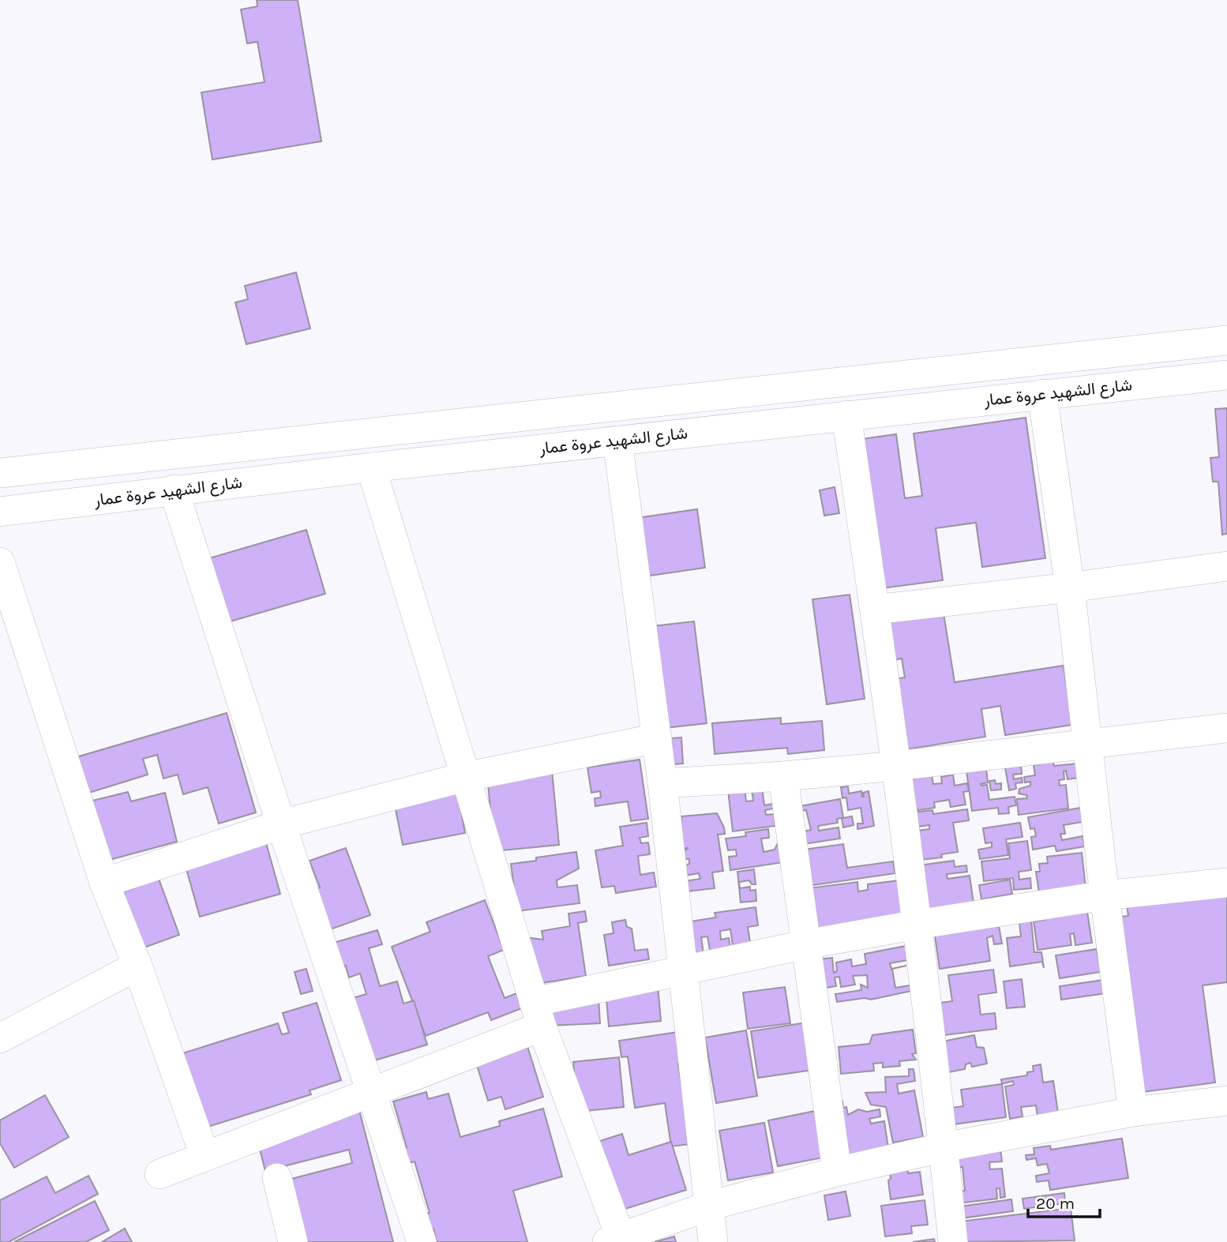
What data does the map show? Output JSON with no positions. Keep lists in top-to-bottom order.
{
  "streets": {
    "street": ["شارع الشهيد عروة عمار"]
  },
  "scale_bar": "20 m"
}
